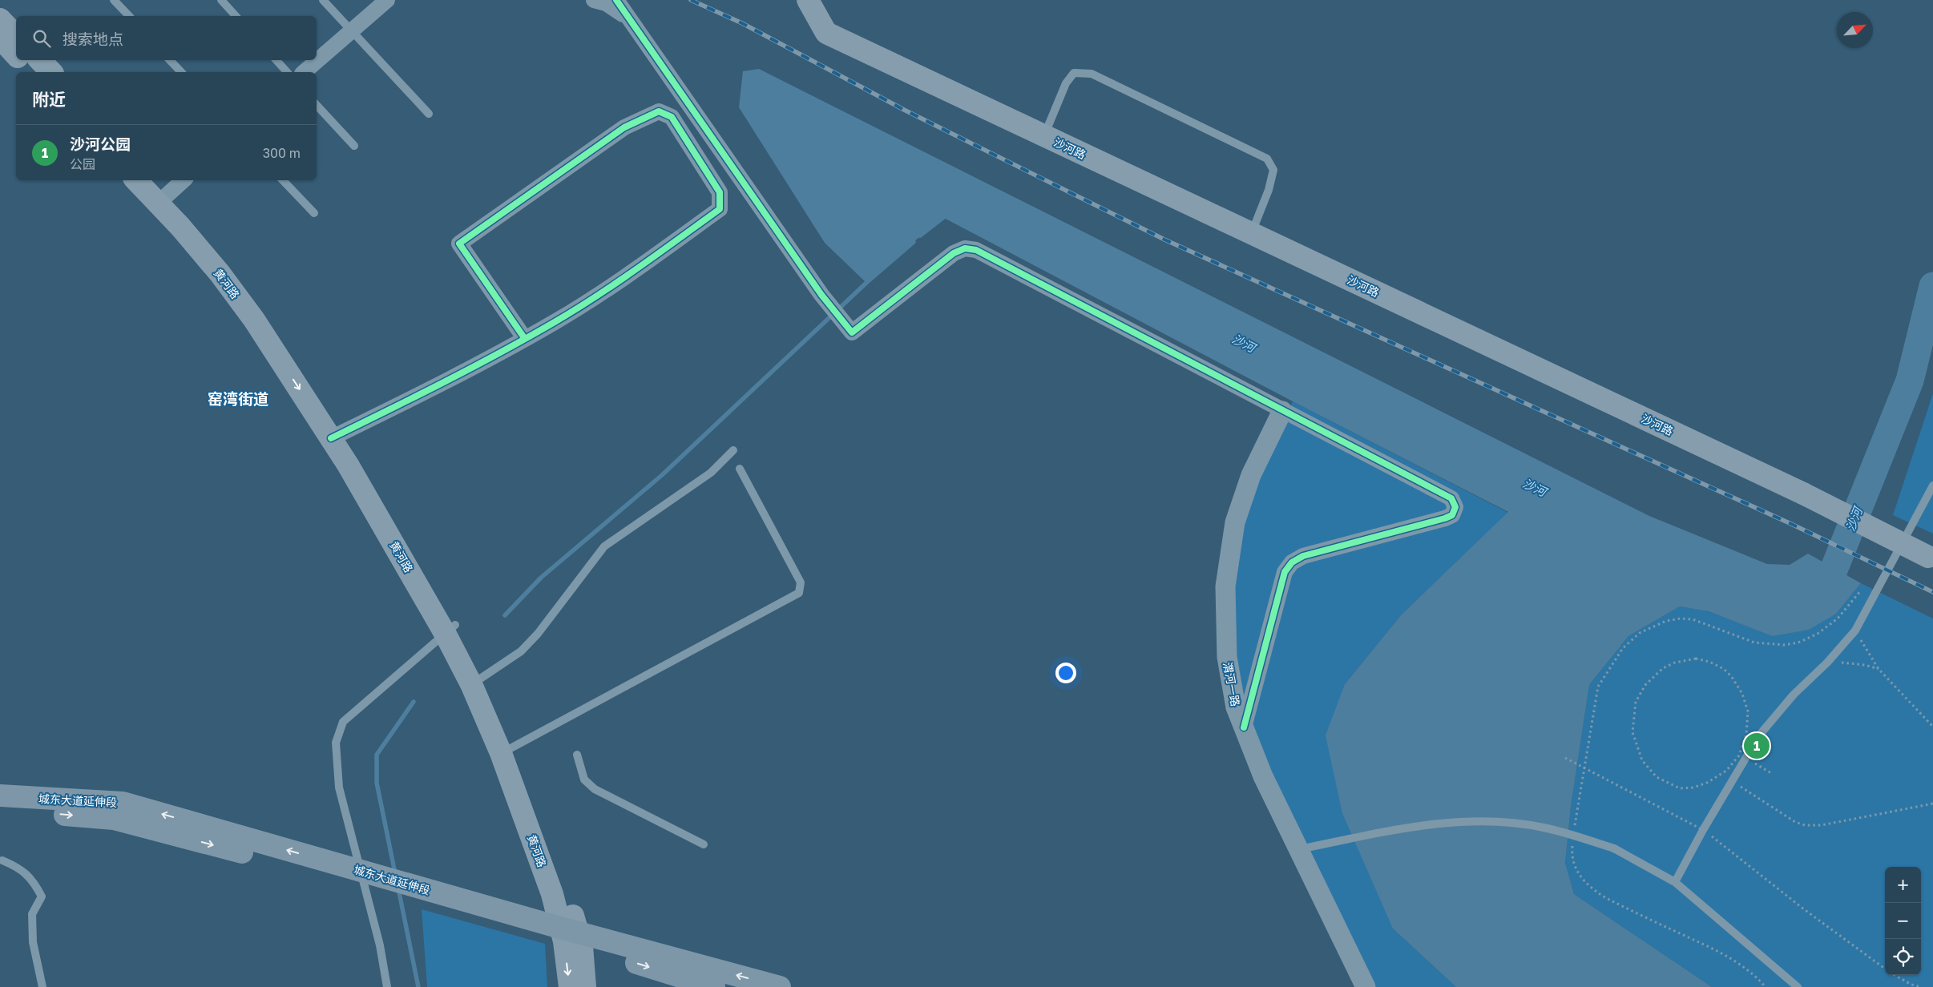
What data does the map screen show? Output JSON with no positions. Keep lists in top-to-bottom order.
{
  "streets": {
    "main road": ["沙河路", "黄河路", "城东大道延伸段"],
    "street": ["渭河一路"]
  },
  "crossings": [
    ["黄河路", "城东大道延伸段"]
  ],
  "districts": ["窑湾街道"],
  "water": ["沙河"],
  "north": "top right",
  "page": {
    "search": "搜索地点",
    "heading": "附近",
    "list": [
      {
        "mark": "1",
        "name": "沙河公园",
        "note": "公园",
        "value": "300 m"
      }
    ],
    "pins": "1",
    "map_buttons": ["+", "−"]
  }
}
